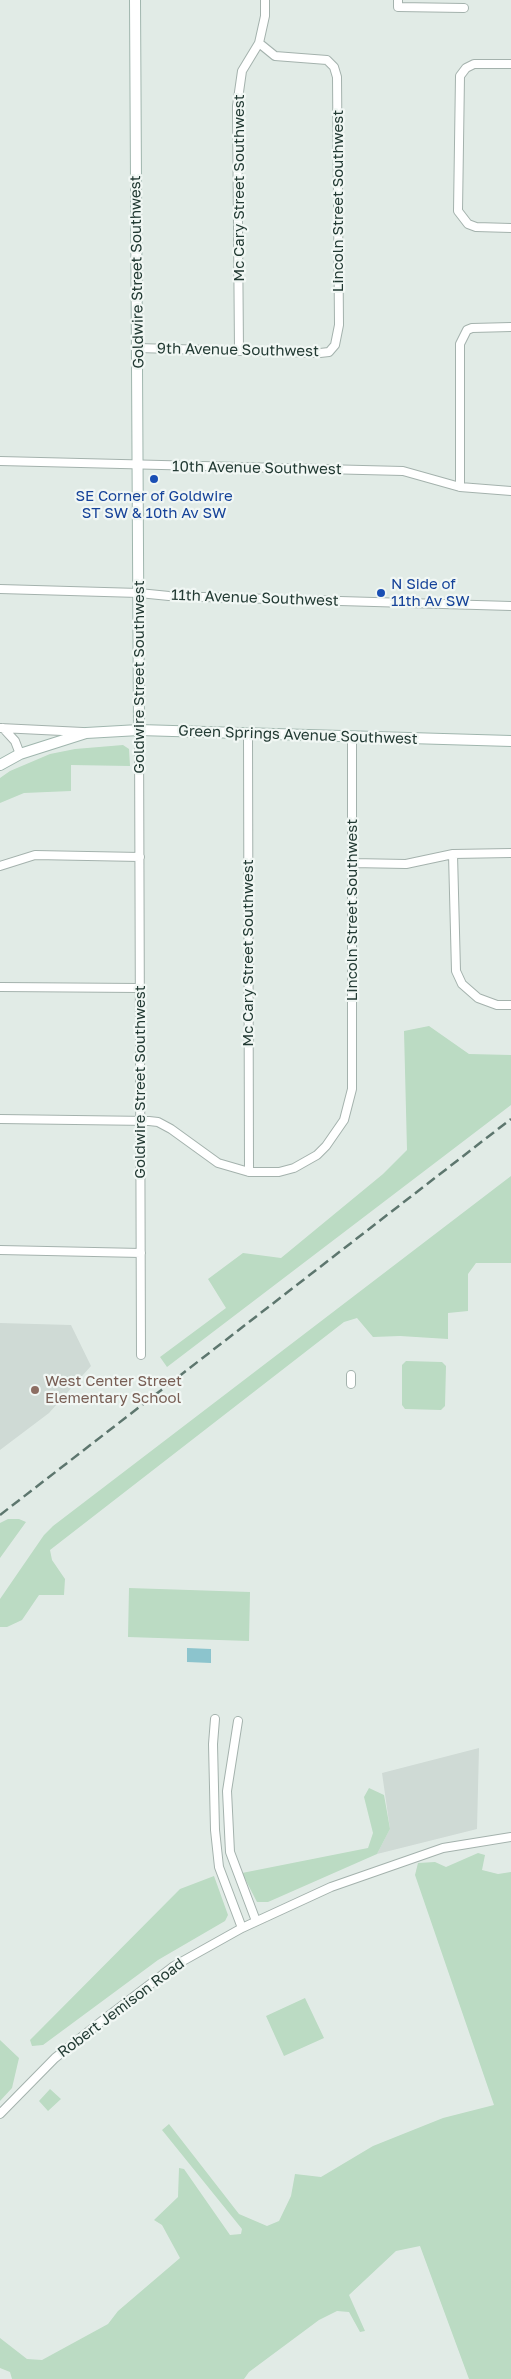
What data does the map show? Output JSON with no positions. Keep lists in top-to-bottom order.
{
  "streets": {
    "street": [
      "Mc Cary Street Southwest",
      "Lincoln Street Southwest",
      "Goldwire Street Southwest",
      "9th Avenue Southwest",
      "10th Avenue Southwest",
      "11th Avenue Southwest",
      "Green Springs Avenue Southwest",
      "Robert Jemison Road"
    ]
  },
  "crossings": [
    ["Mc Cary Street Southwest", "Lincoln Street Southwest"],
    ["Mc Cary Street Southwest", "9th Avenue Southwest"],
    ["Mc Cary Street Southwest", "Green Springs Avenue Southwest"],
    ["Lincoln Street Southwest", "Goldwire Street Southwest"],
    ["Lincoln Street Southwest", "9th Avenue Southwest"],
    ["Lincoln Street Southwest", "Green Springs Avenue Southwest"],
    ["Goldwire Street Southwest", "9th Avenue Southwest"],
    ["Goldwire Street Southwest", "10th Avenue Southwest"],
    ["Goldwire Street Southwest", "11th Avenue Southwest"],
    ["Goldwire Street Southwest", "Green Springs Avenue Southwest"]
  ],
  "places": ["SE Corner of Goldwire ST SW & 10th Av SW", "N Side of 11th Av SW", "West Center Street Elementary School"]
}
